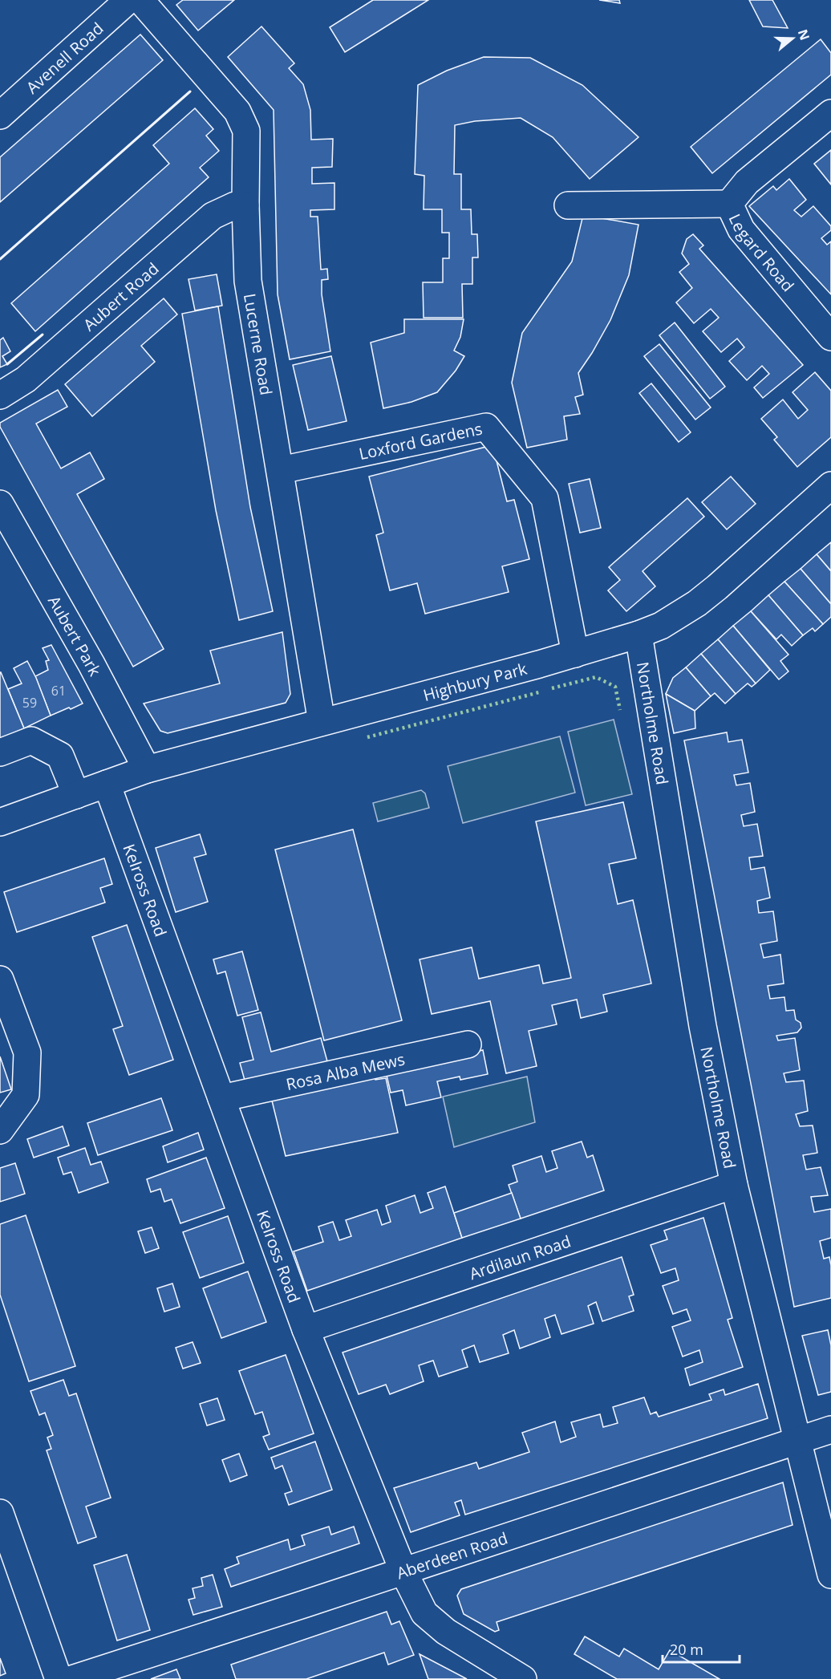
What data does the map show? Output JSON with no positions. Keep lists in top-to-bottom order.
{
  "streets": {
    "street": [
      "Avenell Road",
      "Legard Road",
      "Aubert Road",
      "Lucerne Road",
      "Loxford Gardens",
      "Aubert Park",
      "Highbury Park",
      "Northolme Road",
      "Kelross Road",
      "Rosa Alba Mews",
      "Ardilaun Road",
      "Aberdeen Road"
    ]
  },
  "crossings": [
    ["Aubert Road", "Lucerne Road"],
    ["Lucerne Road", "Loxford Gardens"],
    ["Lucerne Road", "Highbury Park"],
    ["Loxford Gardens", "Highbury Park"],
    ["Aubert Park", "Highbury Park"],
    ["Highbury Park", "Northolme Road"],
    ["Highbury Park", "Kelross Road"],
    ["Northolme Road", "Ardilaun Road"],
    ["Northolme Road", "Aberdeen Road"],
    ["Kelross Road", "Rosa Alba Mews"],
    ["Kelross Road", "Ardilaun Road"],
    ["Kelross Road", "Aberdeen Road"]
  ],
  "house_numbers": ["61", "59"],
  "scale_bar": "20 m",
  "north": "right"
}
